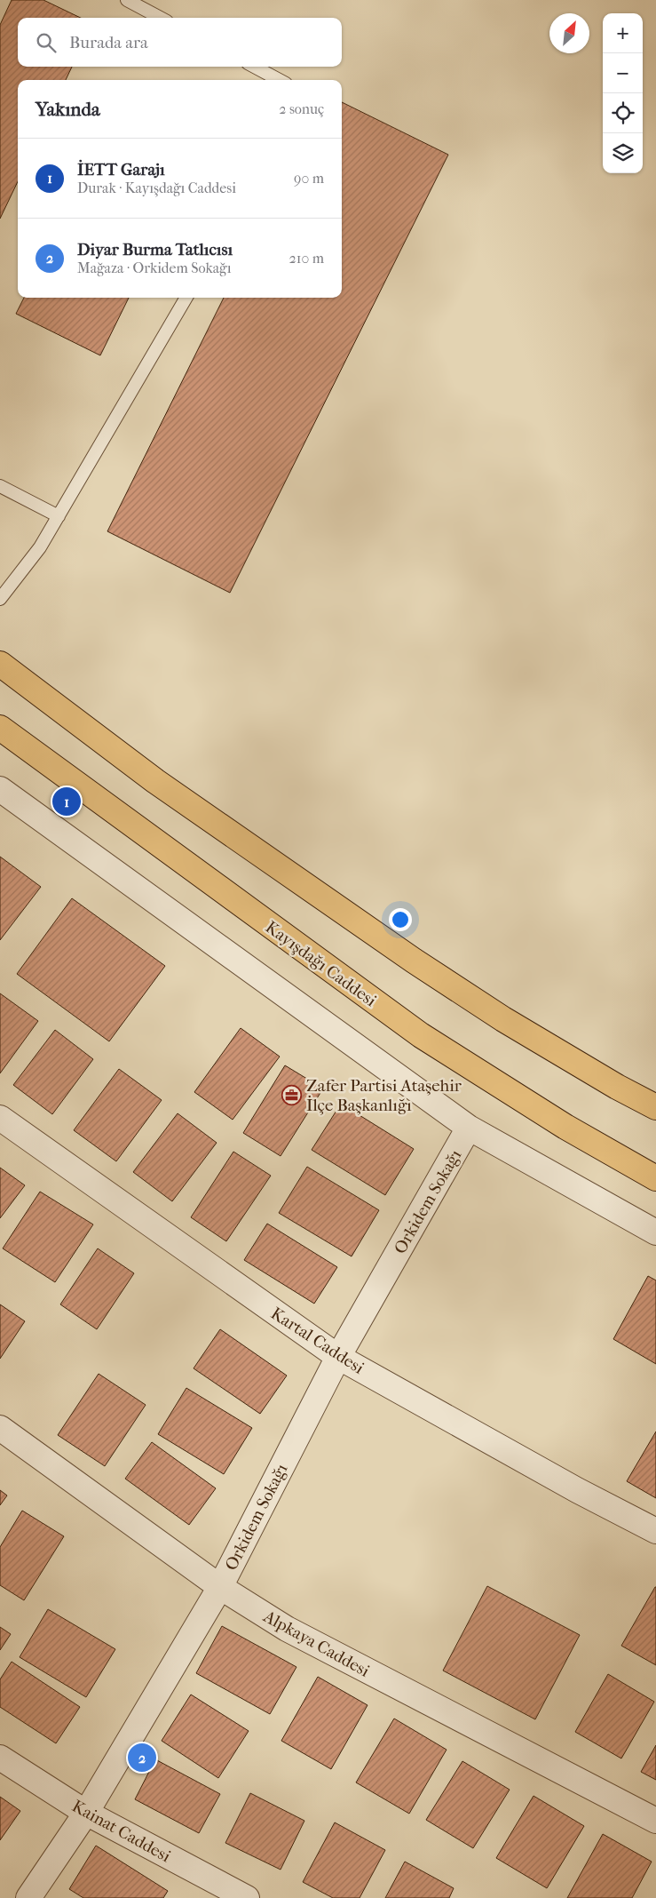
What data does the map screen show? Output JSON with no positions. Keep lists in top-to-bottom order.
{
  "streets": {
    "main road": ["Kayışdağı Caddesi"],
    "street": [
      "Orkidem Sokağı",
      "Kartal Caddesi",
      "Alpkaya Caddesi",
      "Kainat Caddesi"
    ]
  },
  "crossings": [
    ["Orkidem Sokağı", "Kartal Caddesi"],
    ["Orkidem Sokağı", "Alpkaya Caddesi"],
    ["Orkidem Sokağı", "Kainat Caddesi"]
  ],
  "places": {
    "office": ["Zafer Partisi Ataşehir İlçe Başkanlığı"]
  },
  "north": "top right",
  "page": {
    "map_buttons": ["+", "−"],
    "search": "Burada ara",
    "heading": ["Yakında", "2 sonuç"],
    "list": [
      {
        "mark": "1",
        "name": "İETT Garajı",
        "note": "Durak · Kayışdağı Caddesi",
        "value": "90 m"
      },
      {
        "mark": "2",
        "name": "Diyar Burma Tatlıcısı",
        "note": "Mağaza · Orkidem Sokağı",
        "value": "210 m"
      }
    ],
    "pins": ["1", "2"]
  }
}
